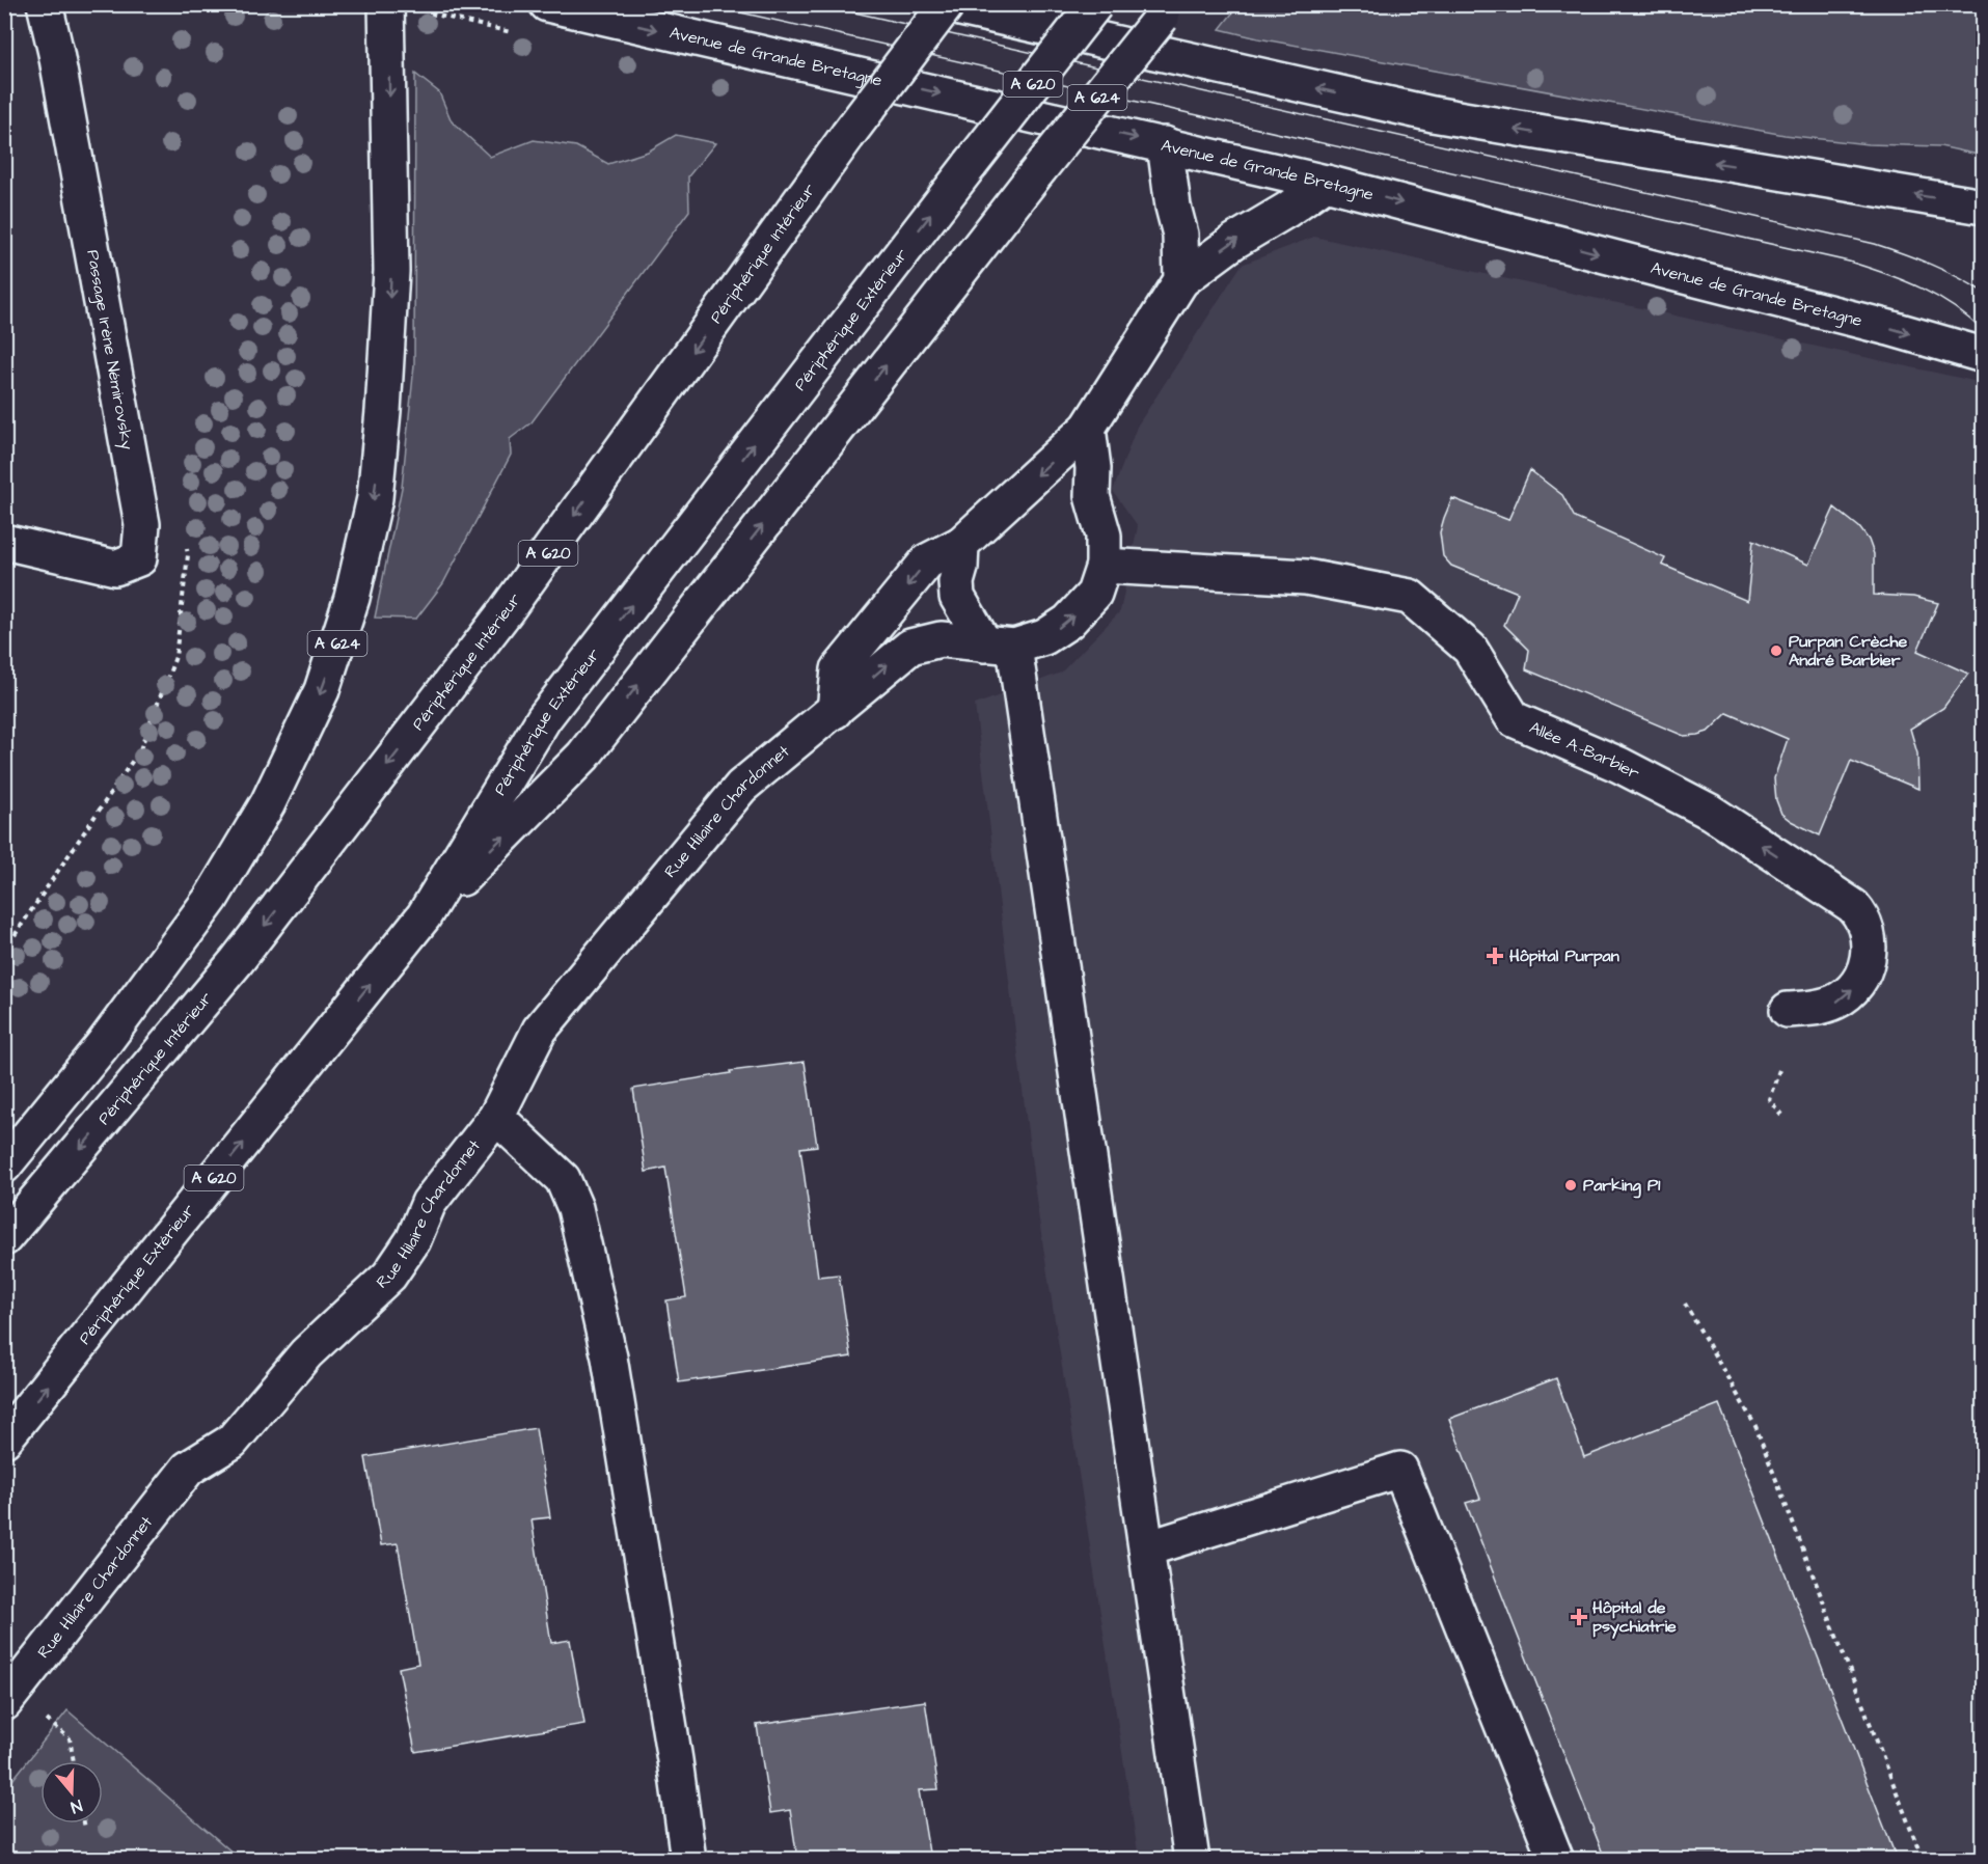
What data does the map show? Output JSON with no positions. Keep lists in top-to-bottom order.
{
  "streets": {
    "main road": [
      "Avenue de Grande Bretagne",
      "A 620",
      "A 624",
      "Périphérique Intérieur",
      "Périphérique Extérieur",
      "Passage Irène Némirovsky",
      "Allée A.-Barbier",
      "Rue Hilaire Chardonnet"
    ]
  },
  "crossings": [
    ["A 624", "Périphérique Extérieur"],
    ["Allée A.-Barbier", "Rue Hilaire Chardonnet"]
  ],
  "places": {
    "other": ["Purpan Crèche André Barbier", "Parking P1"],
    "health": ["Hôpital Purpan", "Hôpital de psychiatrie"]
  },
  "north": "bottom"
}
